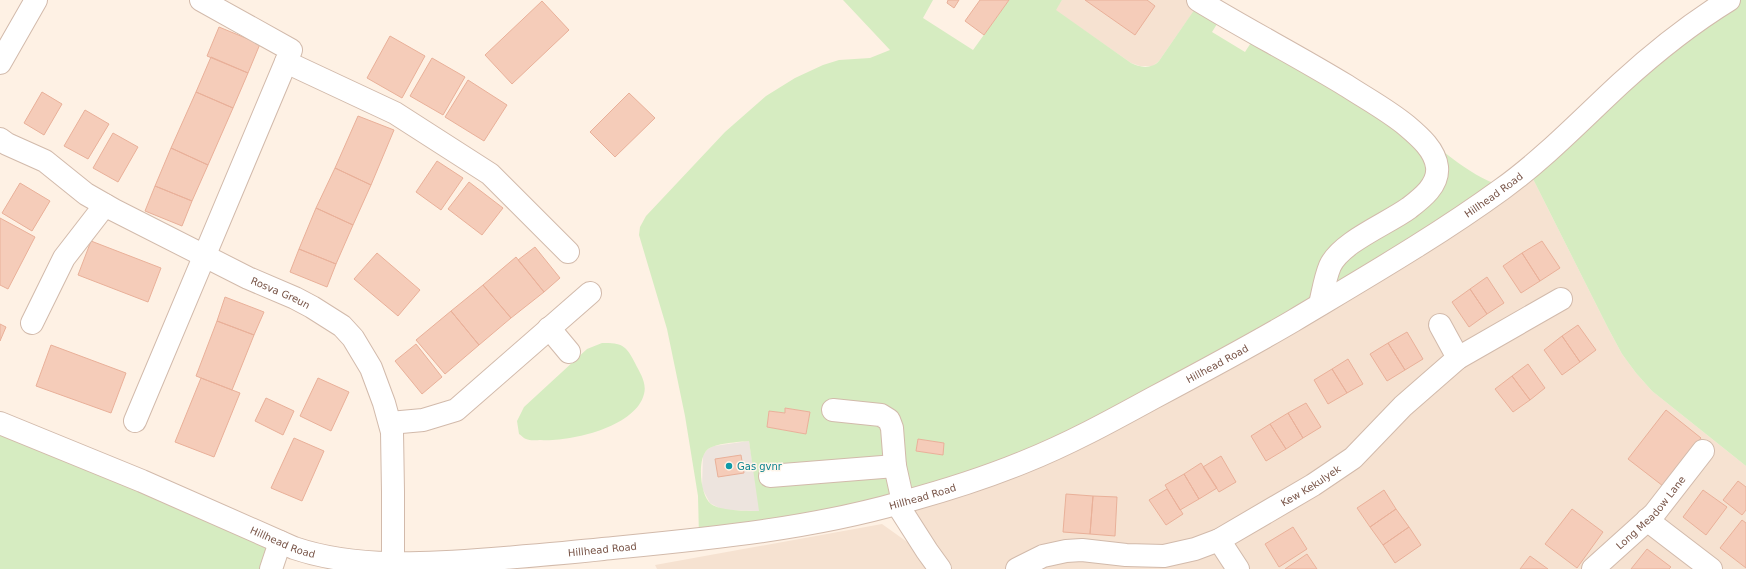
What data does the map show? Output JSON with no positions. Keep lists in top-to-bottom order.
{
  "streets": {
    "street": [
      "Hillhead Road",
      "Rosva Greun",
      "Kew Kekulyek",
      "Long Meadow Lane"
    ]
  },
  "crossings": [
    ["Hillhead Road", "Rosva Greun"]
  ],
  "places": ["Gas gvnr"]
}
